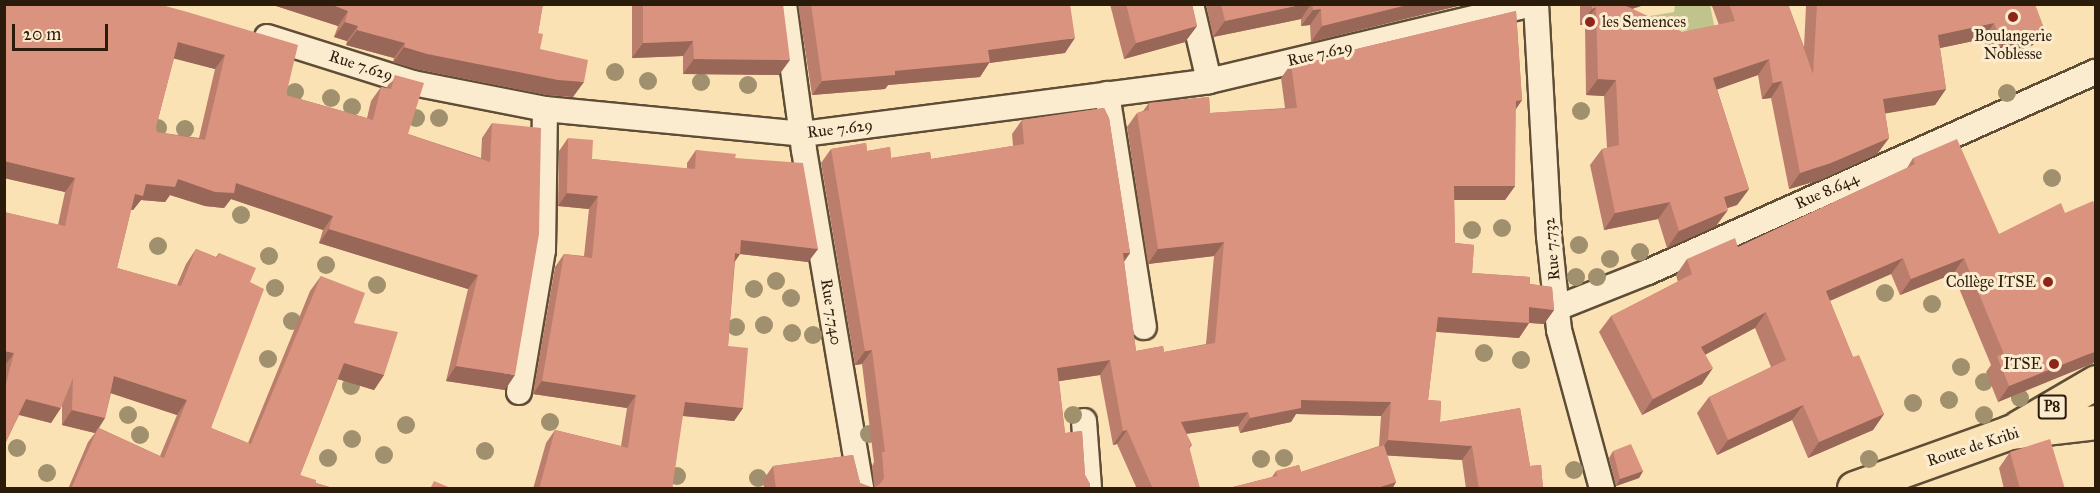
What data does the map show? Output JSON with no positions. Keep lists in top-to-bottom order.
{
  "streets": {
    "main road": ["P8", "Route de Kribi"],
    "street": [
      "Rue 7.629",
      "Rue 8.644",
      "Rue 7.732",
      "Rue 7.740"
    ]
  },
  "crossings": [
    ["Rue 7.629", "Rue 7.732"],
    ["Rue 7.629", "Rue 7.740"],
    ["Rue 8.644", "Rue 7.732"],
    ["P8", "Route de Kribi"]
  ],
  "places": [
    "Boulangerie Noblesse",
    "les Semences",
    "Collège ITSE",
    "ITSE"
  ],
  "scale_bar": "20 m"
}
